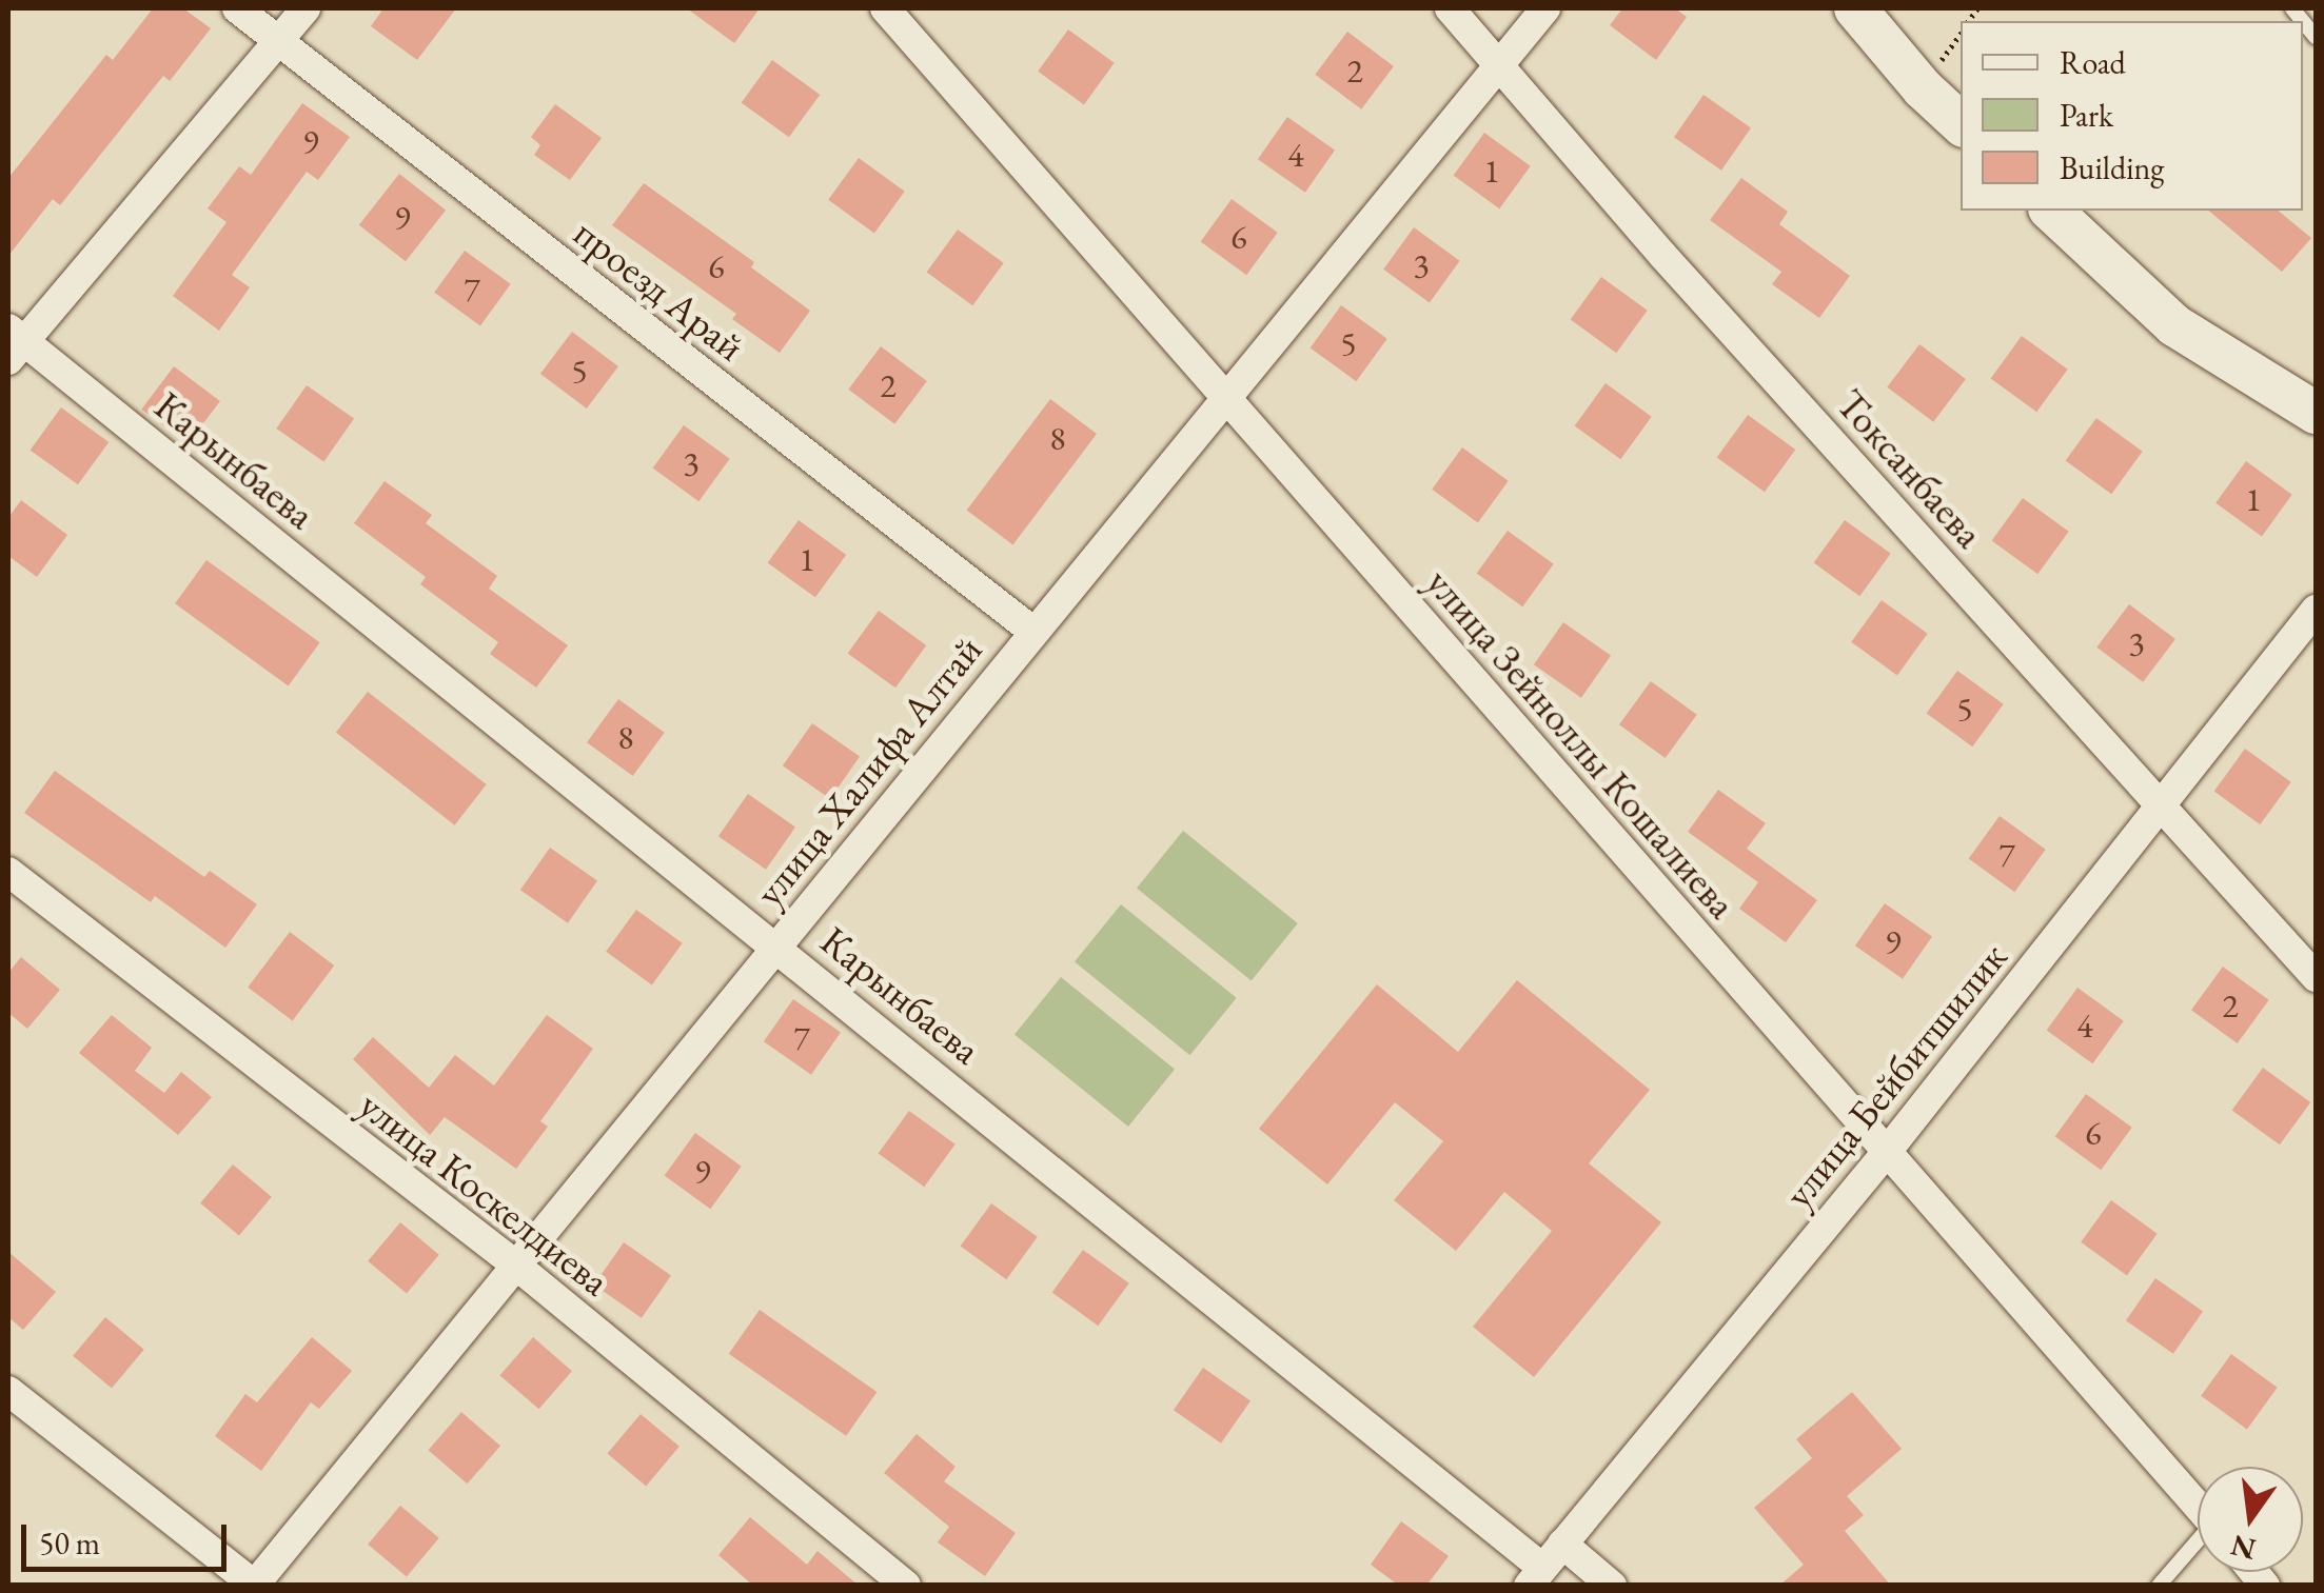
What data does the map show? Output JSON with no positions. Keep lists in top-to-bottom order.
{
  "streets": {
    "street": [
      "проезд Арай",
      "Карынбаева",
      "Токсанбаева",
      "улица Зейноллы Кошалиева",
      "улица Халифа Алтай",
      "улица Бейбитшилик",
      "улица Коскелдиева"
    ]
  },
  "crossings": [
    ["проезд Арай", "улица Халифа Алтай"],
    ["Карынбаева", "улица Халифа Алтай"],
    ["Карынбаева", "улица Бейбитшилик"],
    ["Токсанбаева", "улица Халифа Алтай"],
    ["Токсанбаева", "улица Бейбитшилик"],
    ["улица Зейноллы Кошалиева", "улица Халифа Алтай"],
    ["улица Зейноллы Кошалиева", "улица Бейбитшилик"],
    ["улица Халифа Алтай", "улица Коскелдиева"]
  ],
  "house_numbers": [
    "2",
    "9",
    "4",
    "1",
    "9",
    "6",
    "3",
    "6",
    "7",
    "5",
    "5",
    "2",
    "8",
    "3",
    "1",
    "1",
    "3",
    "5",
    "8",
    "7",
    "9",
    "2",
    "4",
    "7",
    "6",
    "9"
  ],
  "legend": ["Road", "Park", "Building"],
  "scale_bar": "50 m",
  "north": "bottom"
}
